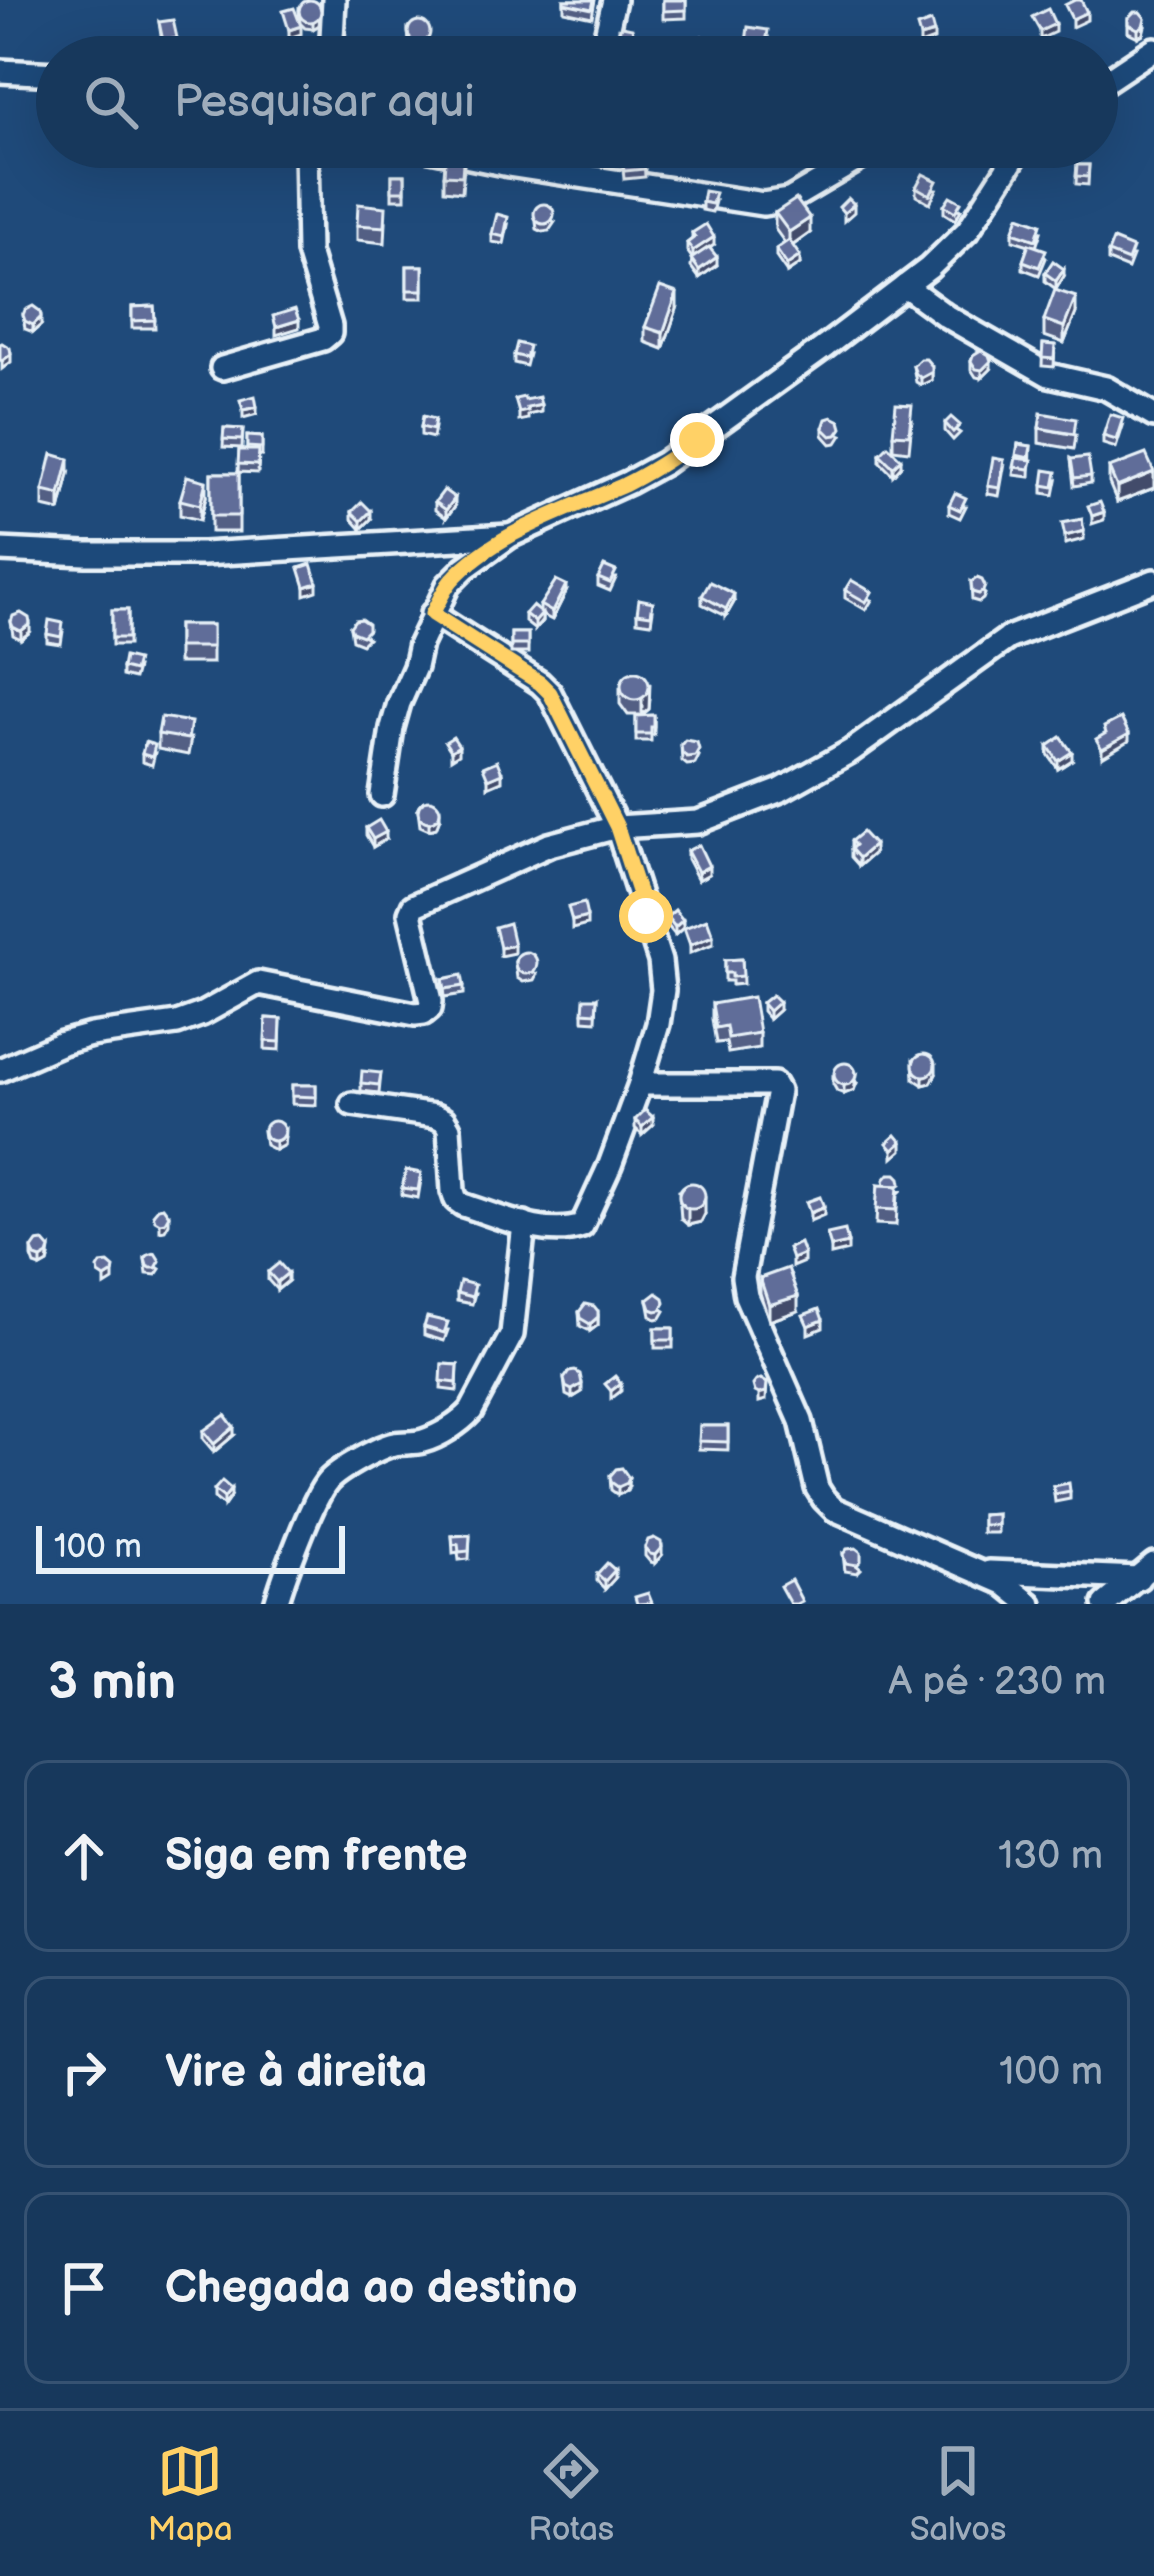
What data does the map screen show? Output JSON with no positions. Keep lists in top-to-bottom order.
{
  "scale_bar": "100 m",
  "page": {
    "search": "Pesquisar aqui",
    "scale": "100 m",
    "heading": ["3 min", "A pé · 230 m"],
    "list": [
      ["Siga em frente", "130 m"],
      ["Vire à direita", "100 m"],
      "Chegada ao destino"
    ],
    "nav": ["Mapa", "Rotas", "Salvos"]
  }
}
